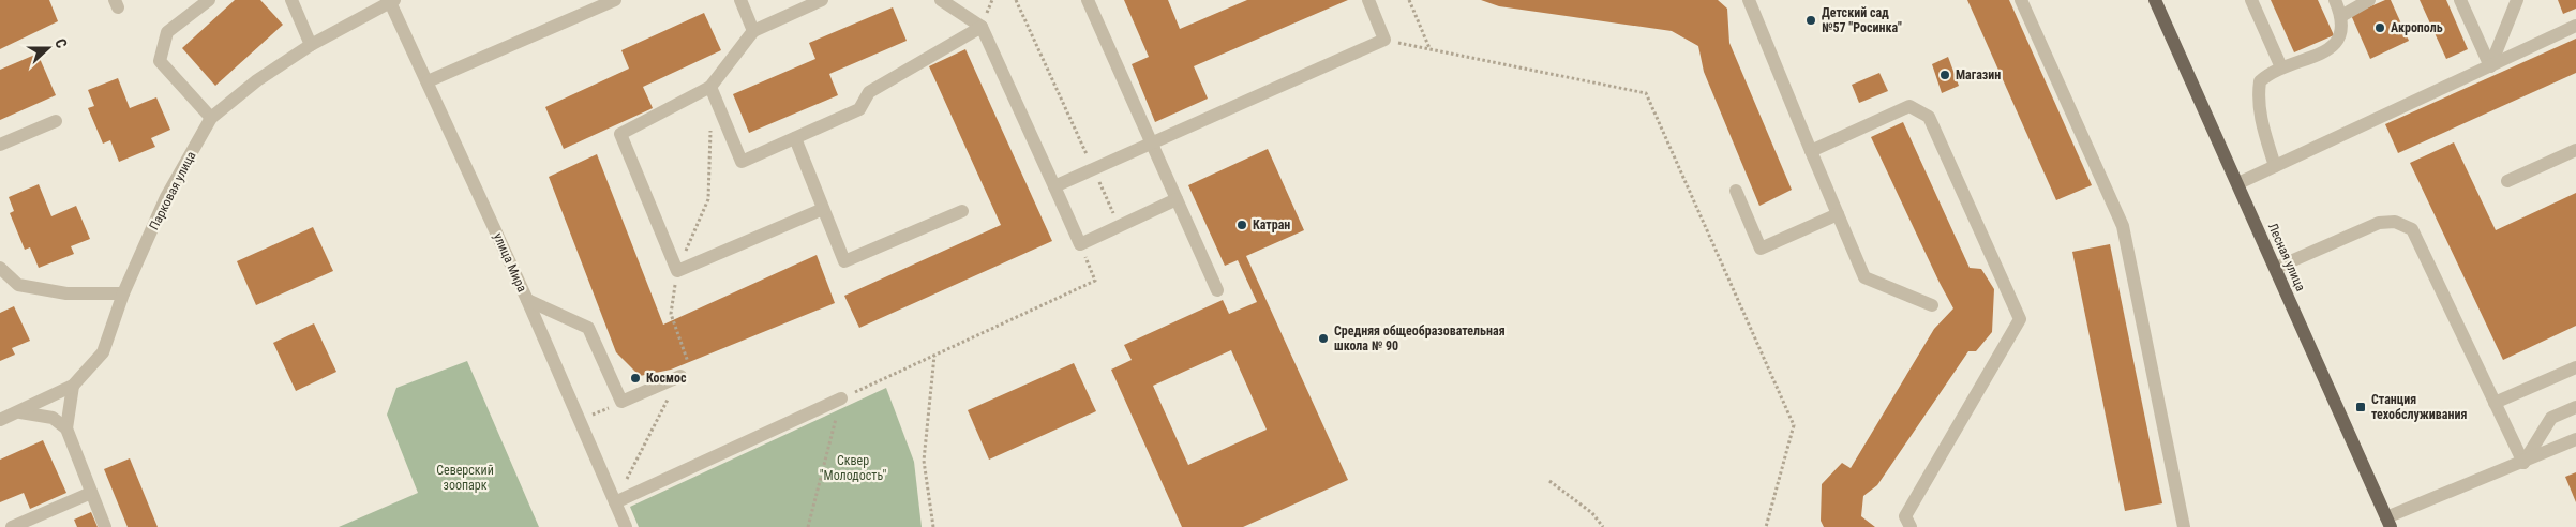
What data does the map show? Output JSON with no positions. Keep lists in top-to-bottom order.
{
  "streets": {
    "main road": ["Лесная улица"],
    "street": ["Парковая улица", "улица Мира"]
  },
  "crossings": [
    ["Парковая улица", "улица Мира"]
  ],
  "parks": ["Сквер \"Молодость\"", "Северский зоопарк"],
  "places": {
    "other": [
      "Детский сад №57 \"Росинка\"",
      "Акрополь",
      "Магазин",
      "Катран",
      "Средняя общеобразовательная школа № 90",
      "Космос"
    ],
    "transit": ["Станция техобслуживания"]
  },
  "north": "right"
}
